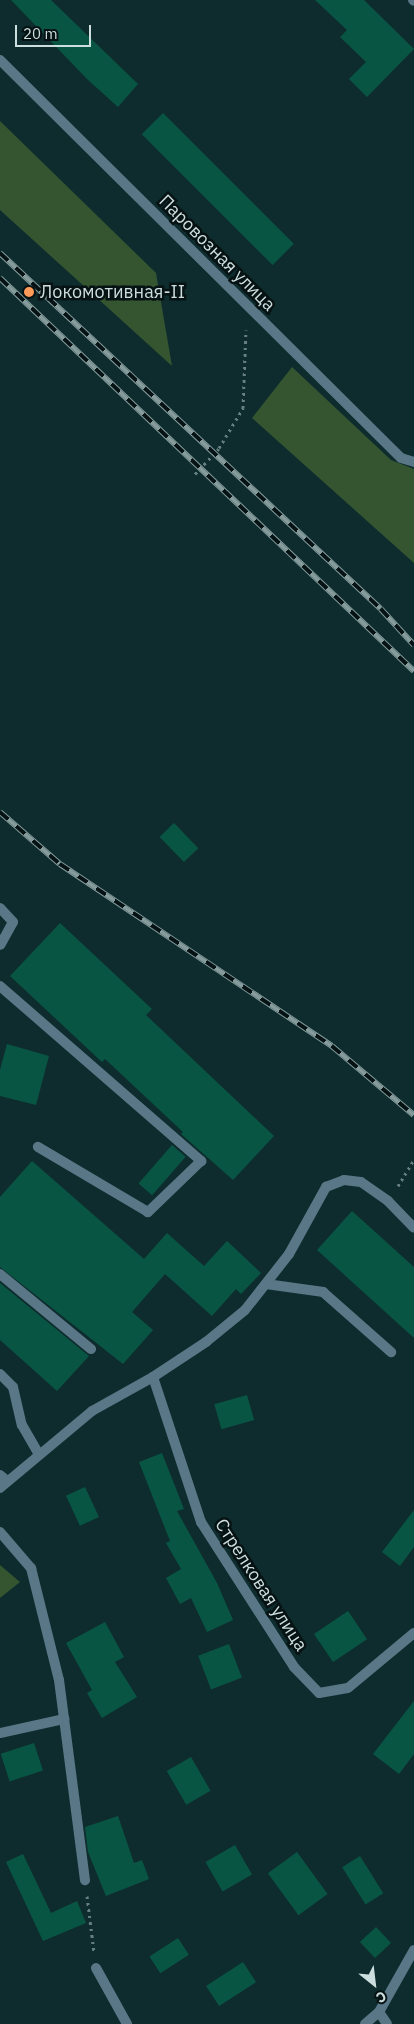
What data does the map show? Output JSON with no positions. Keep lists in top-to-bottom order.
{
  "streets": {
    "street": ["Паровозная улица", "Стрелковая улица"]
  },
  "places": ["Локомотивная-II"],
  "scale_bar": "20 m",
  "north": "bottom right"
}
